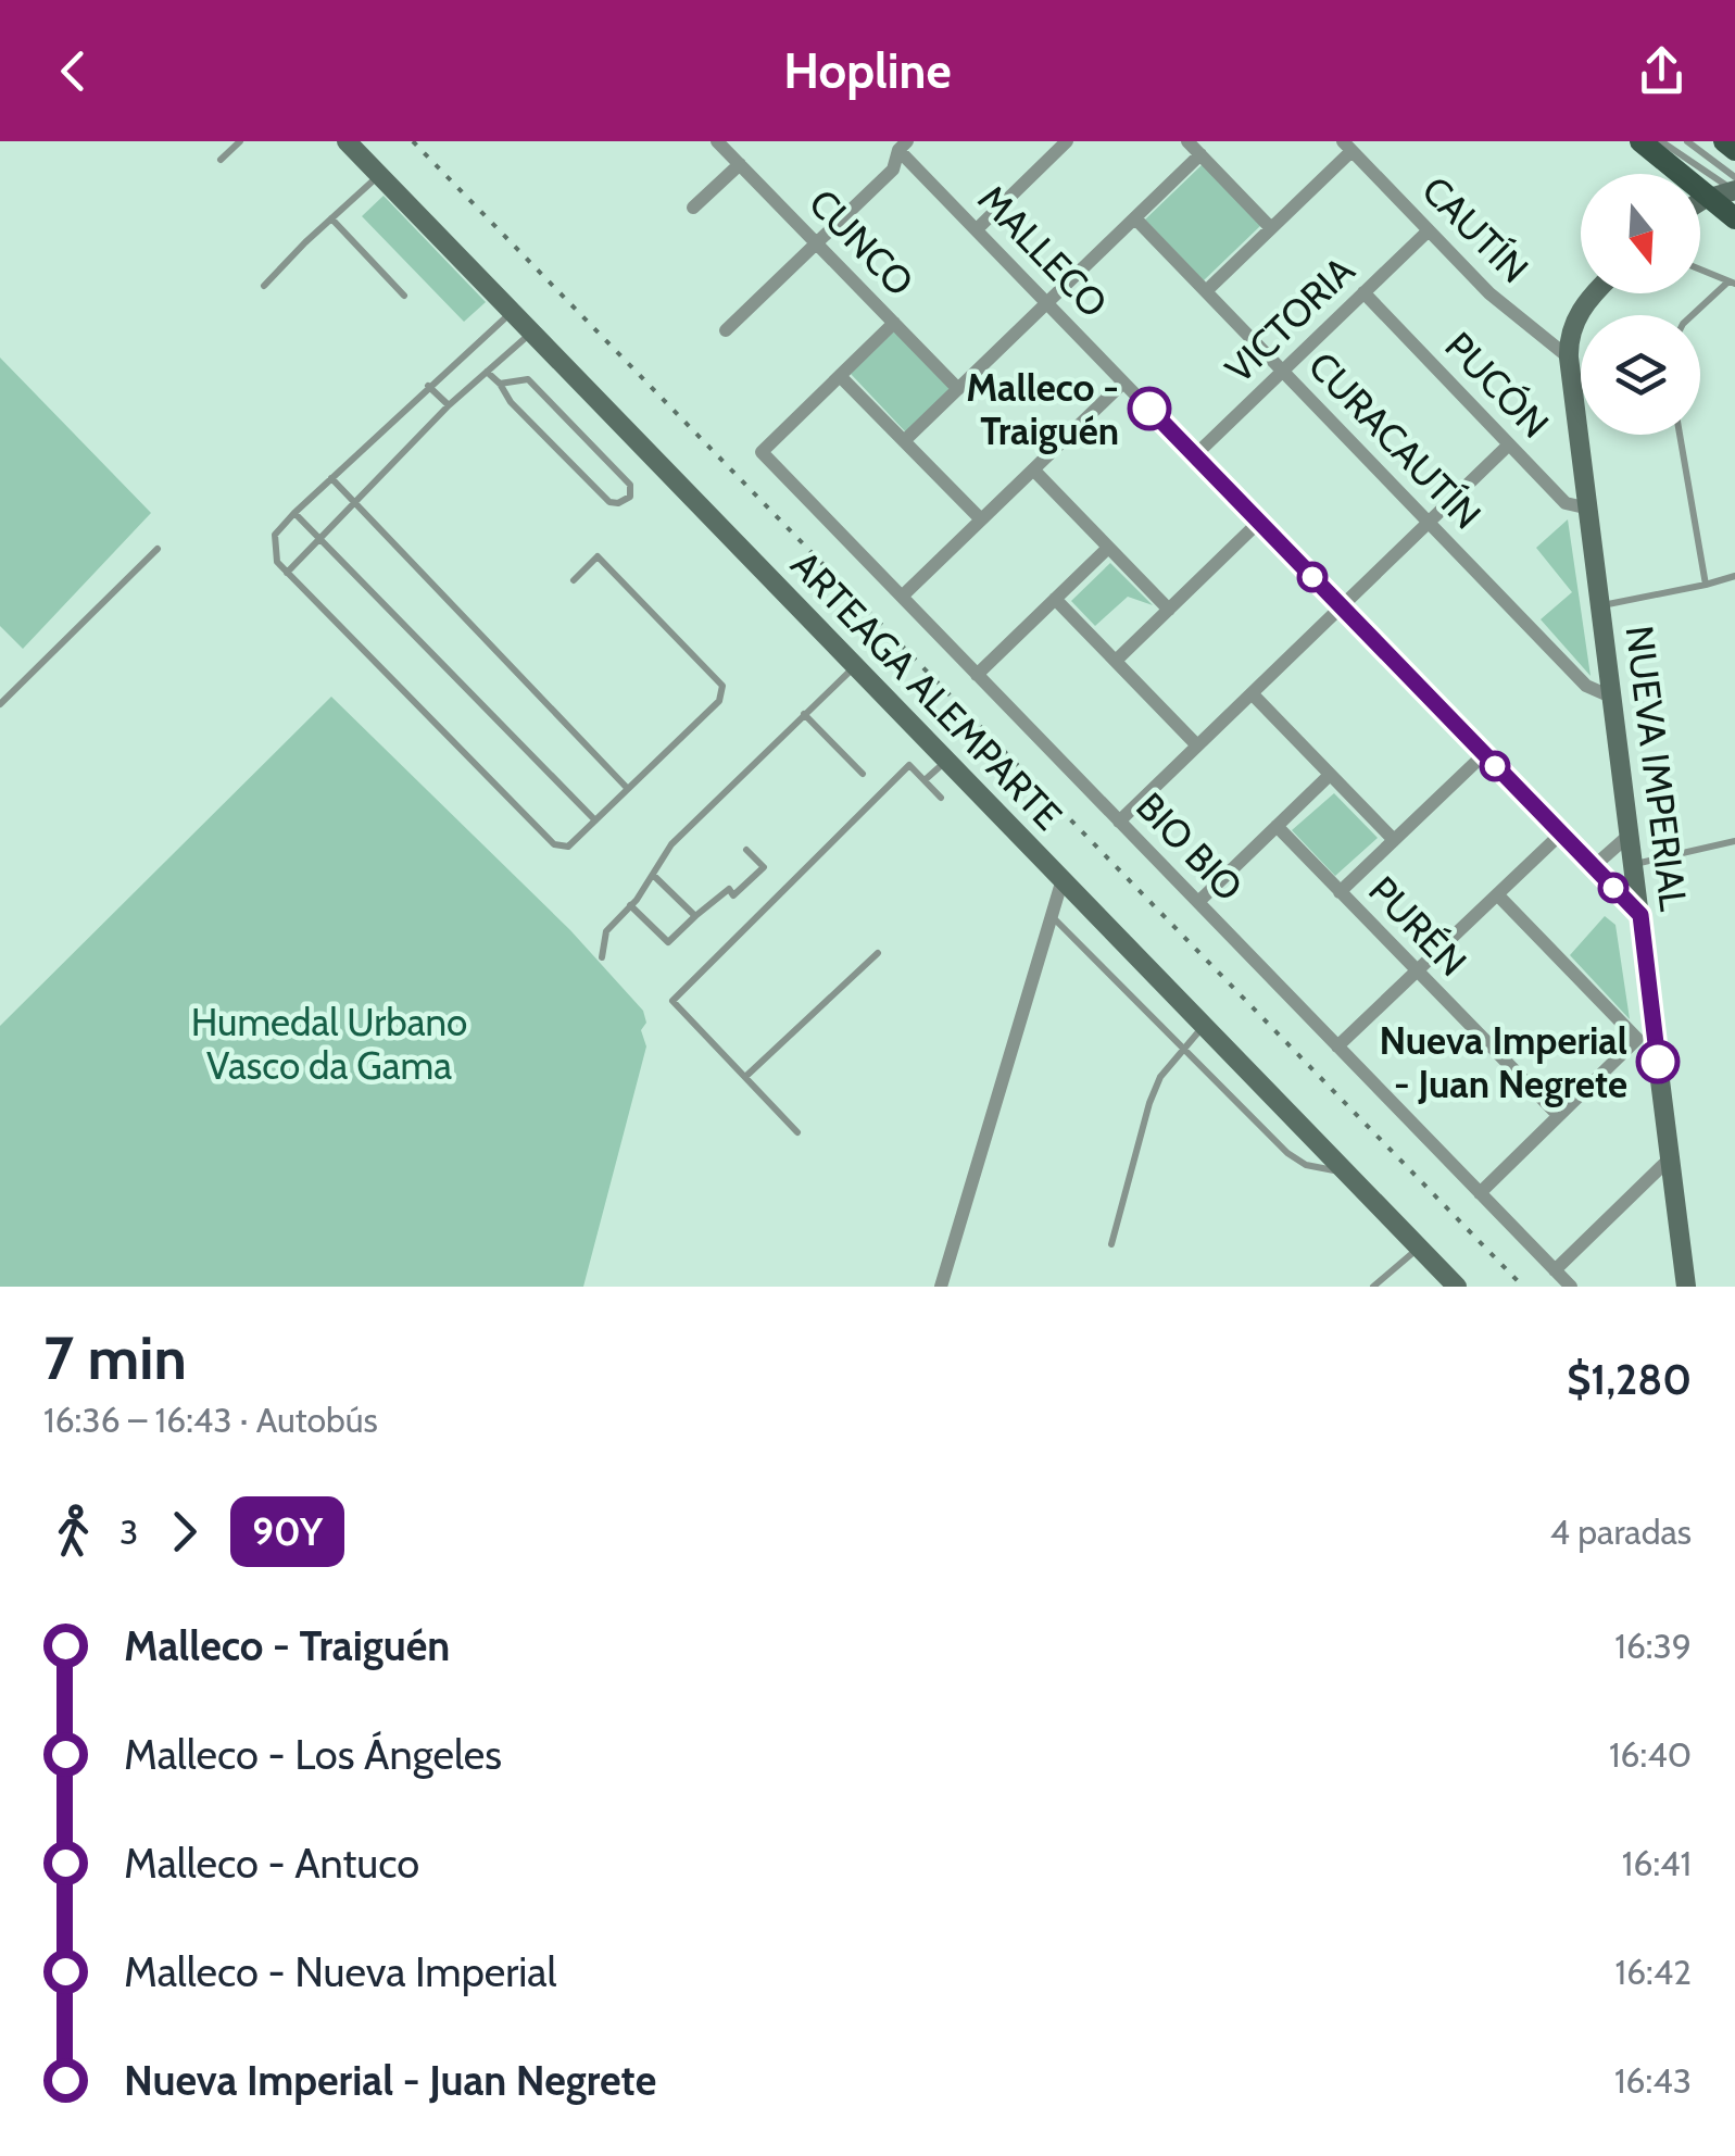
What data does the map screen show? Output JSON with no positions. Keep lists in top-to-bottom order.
{
  "streets": {
    "main road": ["ARTEAGA ALEMPARTE", "NUEVA IMPERIAL"],
    "street": [
      "CAUTÍN",
      "CUNCO",
      "MALLECO",
      "VICTORIA",
      "PUCÓN",
      "CURACAUTÍN",
      "BIO BIO",
      "PURÉN"
    ]
  },
  "crossings": [
    ["CAUTÍN", "VICTORIA"],
    ["CAUTÍN", "NUEVA IMPERIAL"],
    ["MALLECO", "VICTORIA"],
    ["MALLECO", "NUEVA IMPERIAL"],
    ["VICTORIA", "PUCÓN"],
    ["VICTORIA", "CURACAUTÍN"],
    ["PUCÓN", "NUEVA IMPERIAL"],
    ["CURACAUTÍN", "NUEVA IMPERIAL"]
  ],
  "parks": ["Humedal Urbano Vasco da Gama"],
  "places": ["Malleco - Traiguén", "Nueva Imperial - Juan Negrete"],
  "lines": ["bus line 90Y"],
  "north": "bottom",
  "page": {
    "header": "Hopline",
    "heading": ["7 min", "16:36 – 16:43 · Autobús", "$1,280"],
    "legs": ["3", "90Y", "4 paradas"],
    "list": [
      {
        "name": "Malleco - Traiguén",
        "value": "16:39"
      },
      {
        "name": "Malleco - Los Ángeles",
        "value": "16:40"
      },
      {
        "name": "Malleco - Antuco",
        "value": "16:41"
      },
      {
        "name": "Malleco - Nueva Imperial",
        "value": "16:42"
      },
      {
        "name": "Nueva Imperial - Juan Negrete",
        "value": "16:43"
      }
    ]
  }
}
